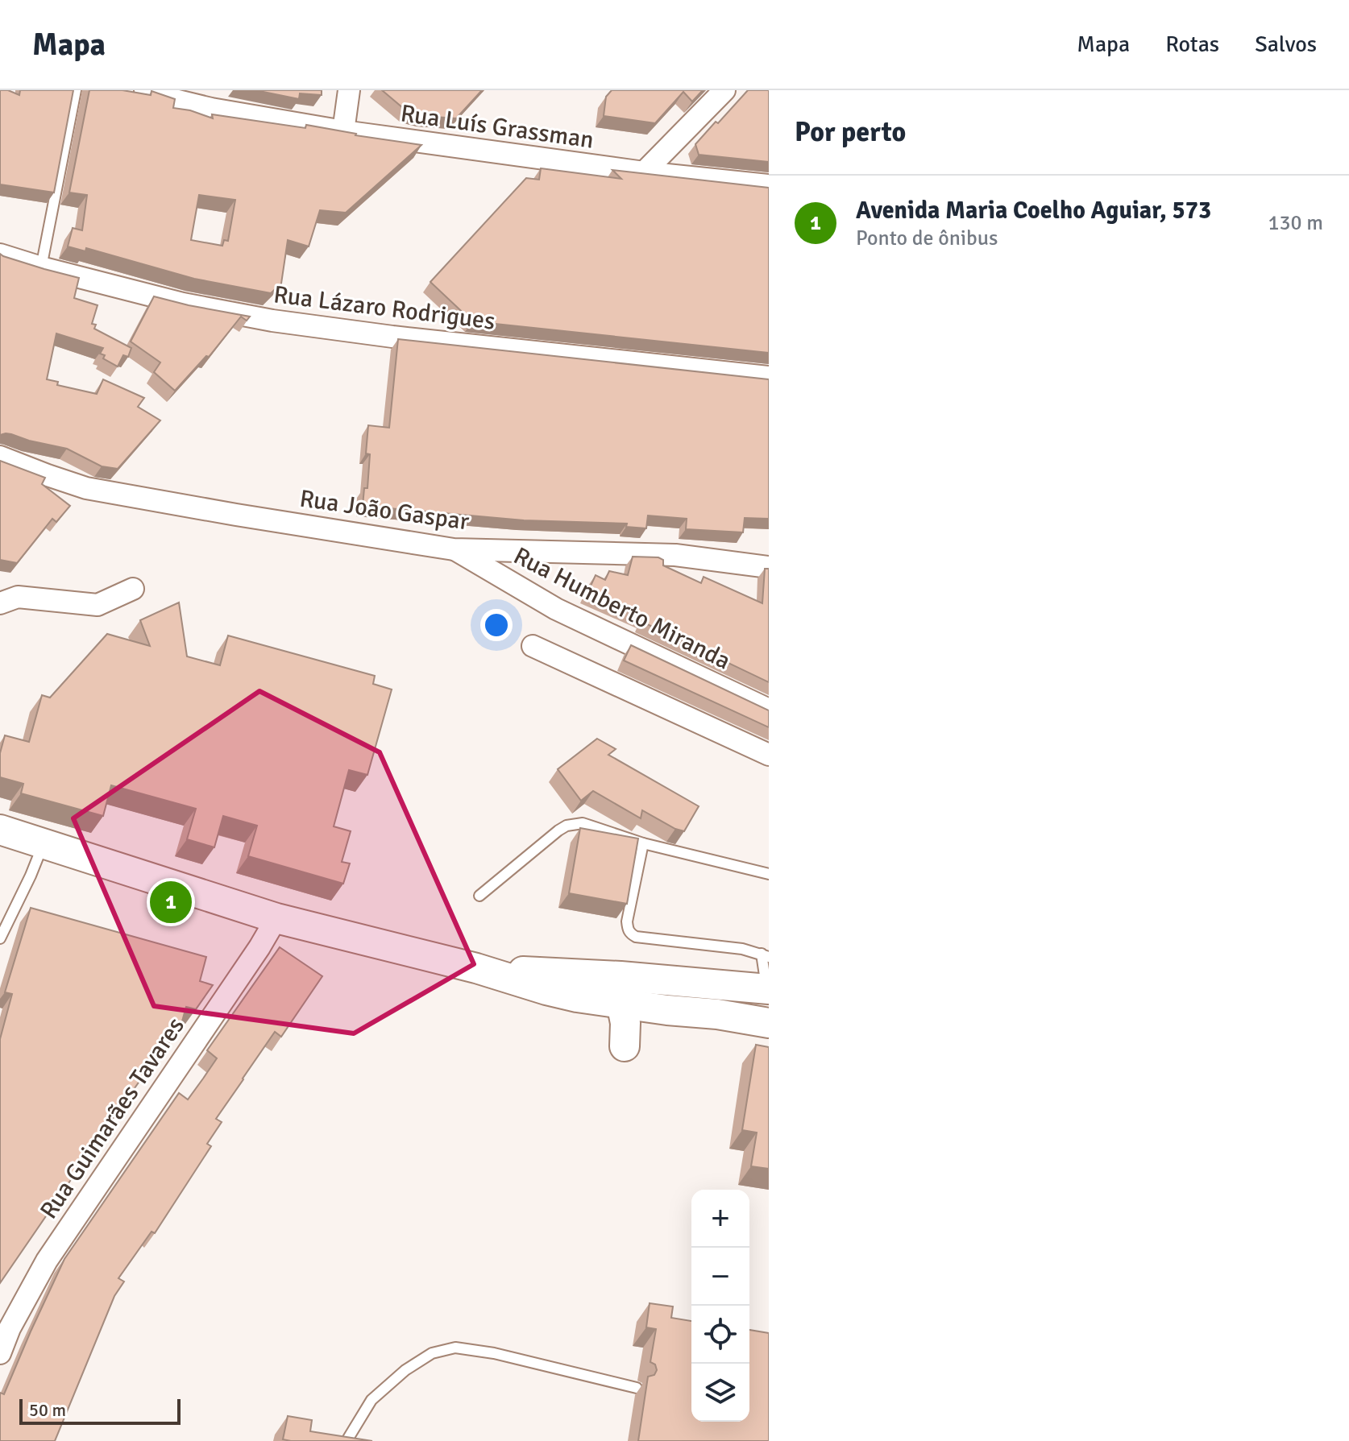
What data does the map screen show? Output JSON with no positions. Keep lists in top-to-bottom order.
{
  "streets": {
    "street": [
      "Rua Luís Grassman",
      "Rua Lázaro Rodrigues",
      "Rua João Gaspar",
      "Rua Humberto Miranda",
      "Rua Guimarães Tavares"
    ]
  },
  "crossings": [
    ["Rua João Gaspar", "Rua Humberto Miranda"]
  ],
  "scale_bar": "50 m",
  "page": {
    "header": "Mapa",
    "nav": ["Mapa", "Rotas", "Salvos"],
    "heading": "Por perto",
    "list": [
      {
        "mark": "1",
        "name": "Avenida Maria Coelho Aguiar, 573",
        "note": "Ponto de ônibus",
        "value": "130 m"
      }
    ],
    "pins": "1",
    "map_buttons": ["+", "−"],
    "scale": "50 m"
  }
}
